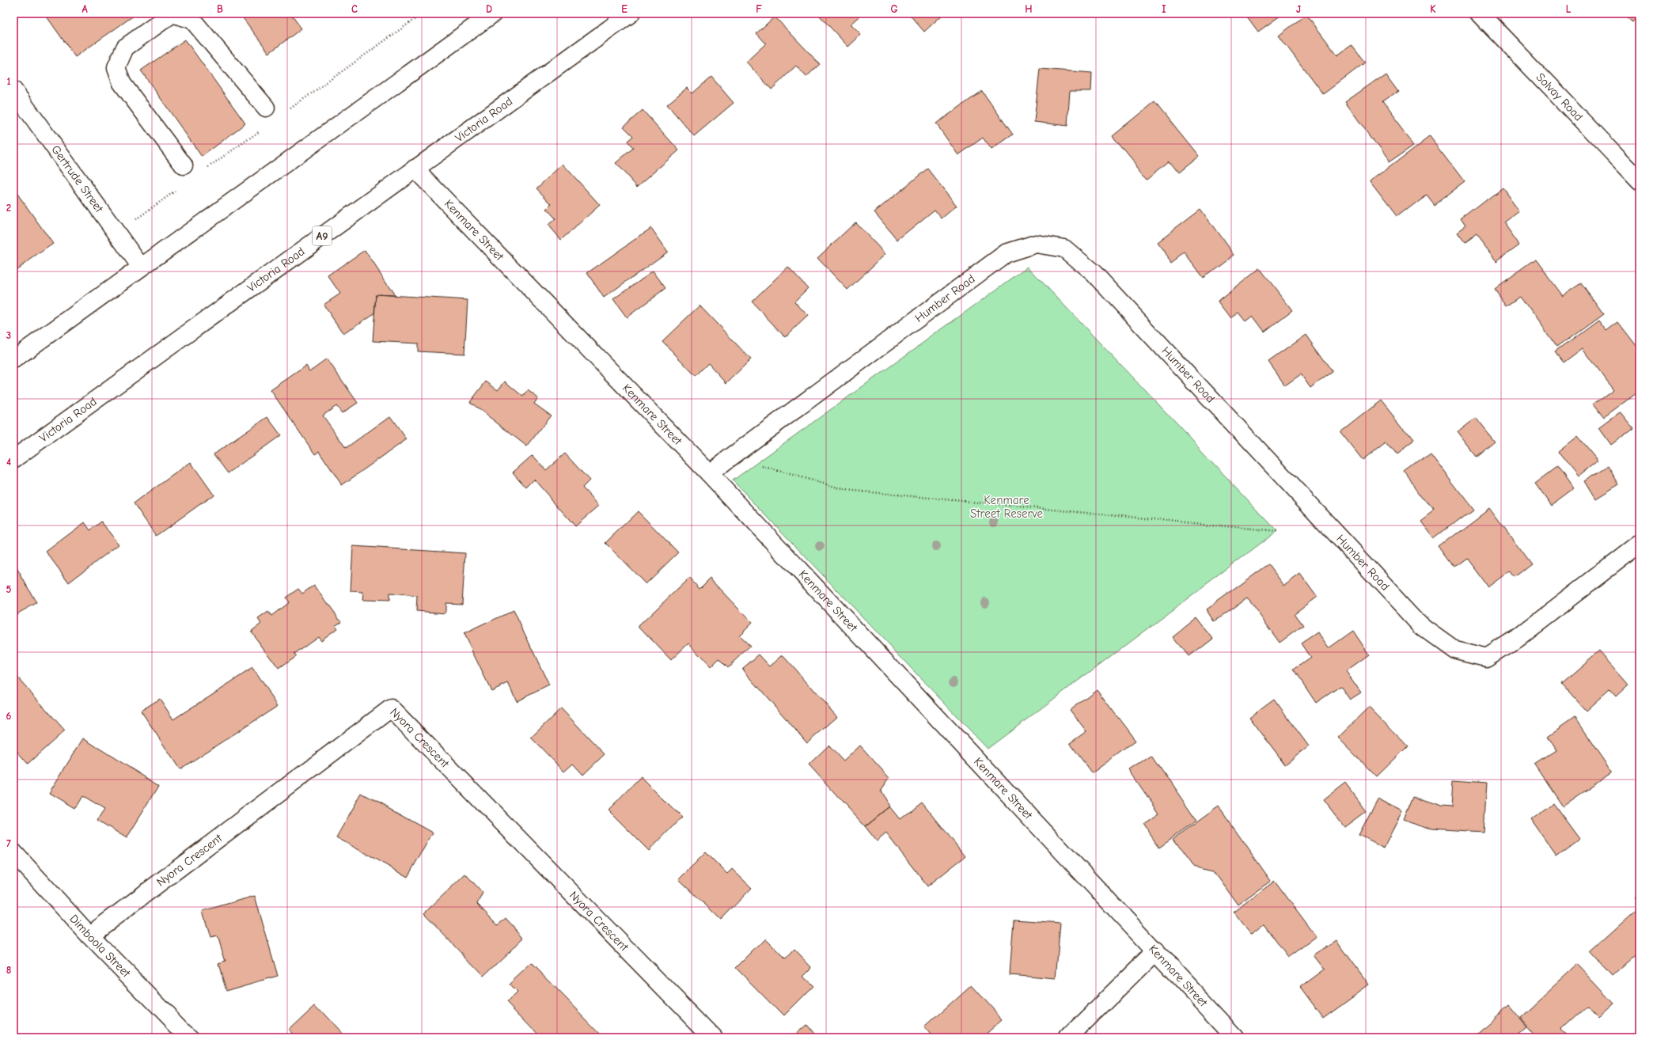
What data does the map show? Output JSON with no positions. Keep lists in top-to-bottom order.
{
  "streets": {
    "main road": [
      "Solvay Road",
      "Victoria Road",
      "Gertrude Street",
      "Kenmare Street",
      "A9",
      "Humber Road",
      "Nyora Crescent",
      "Dimboola Street"
    ]
  },
  "crossings": [
    ["Victoria Road", "Kenmare Street"],
    ["Kenmare Street", "Humber Road"],
    ["Nyora Crescent", "Dimboola Street"]
  ],
  "parks": ["Kenmare Street Reserve"],
  "grid": {
    "columns": [
      "A",
      "B",
      "C",
      "D",
      "E",
      "F",
      "G",
      "H",
      "I",
      "J",
      "K",
      "L"
    ],
    "rows": [
      "1",
      "2",
      "3",
      "4",
      "5",
      "6",
      "7",
      "8"
    ]
  }
}
